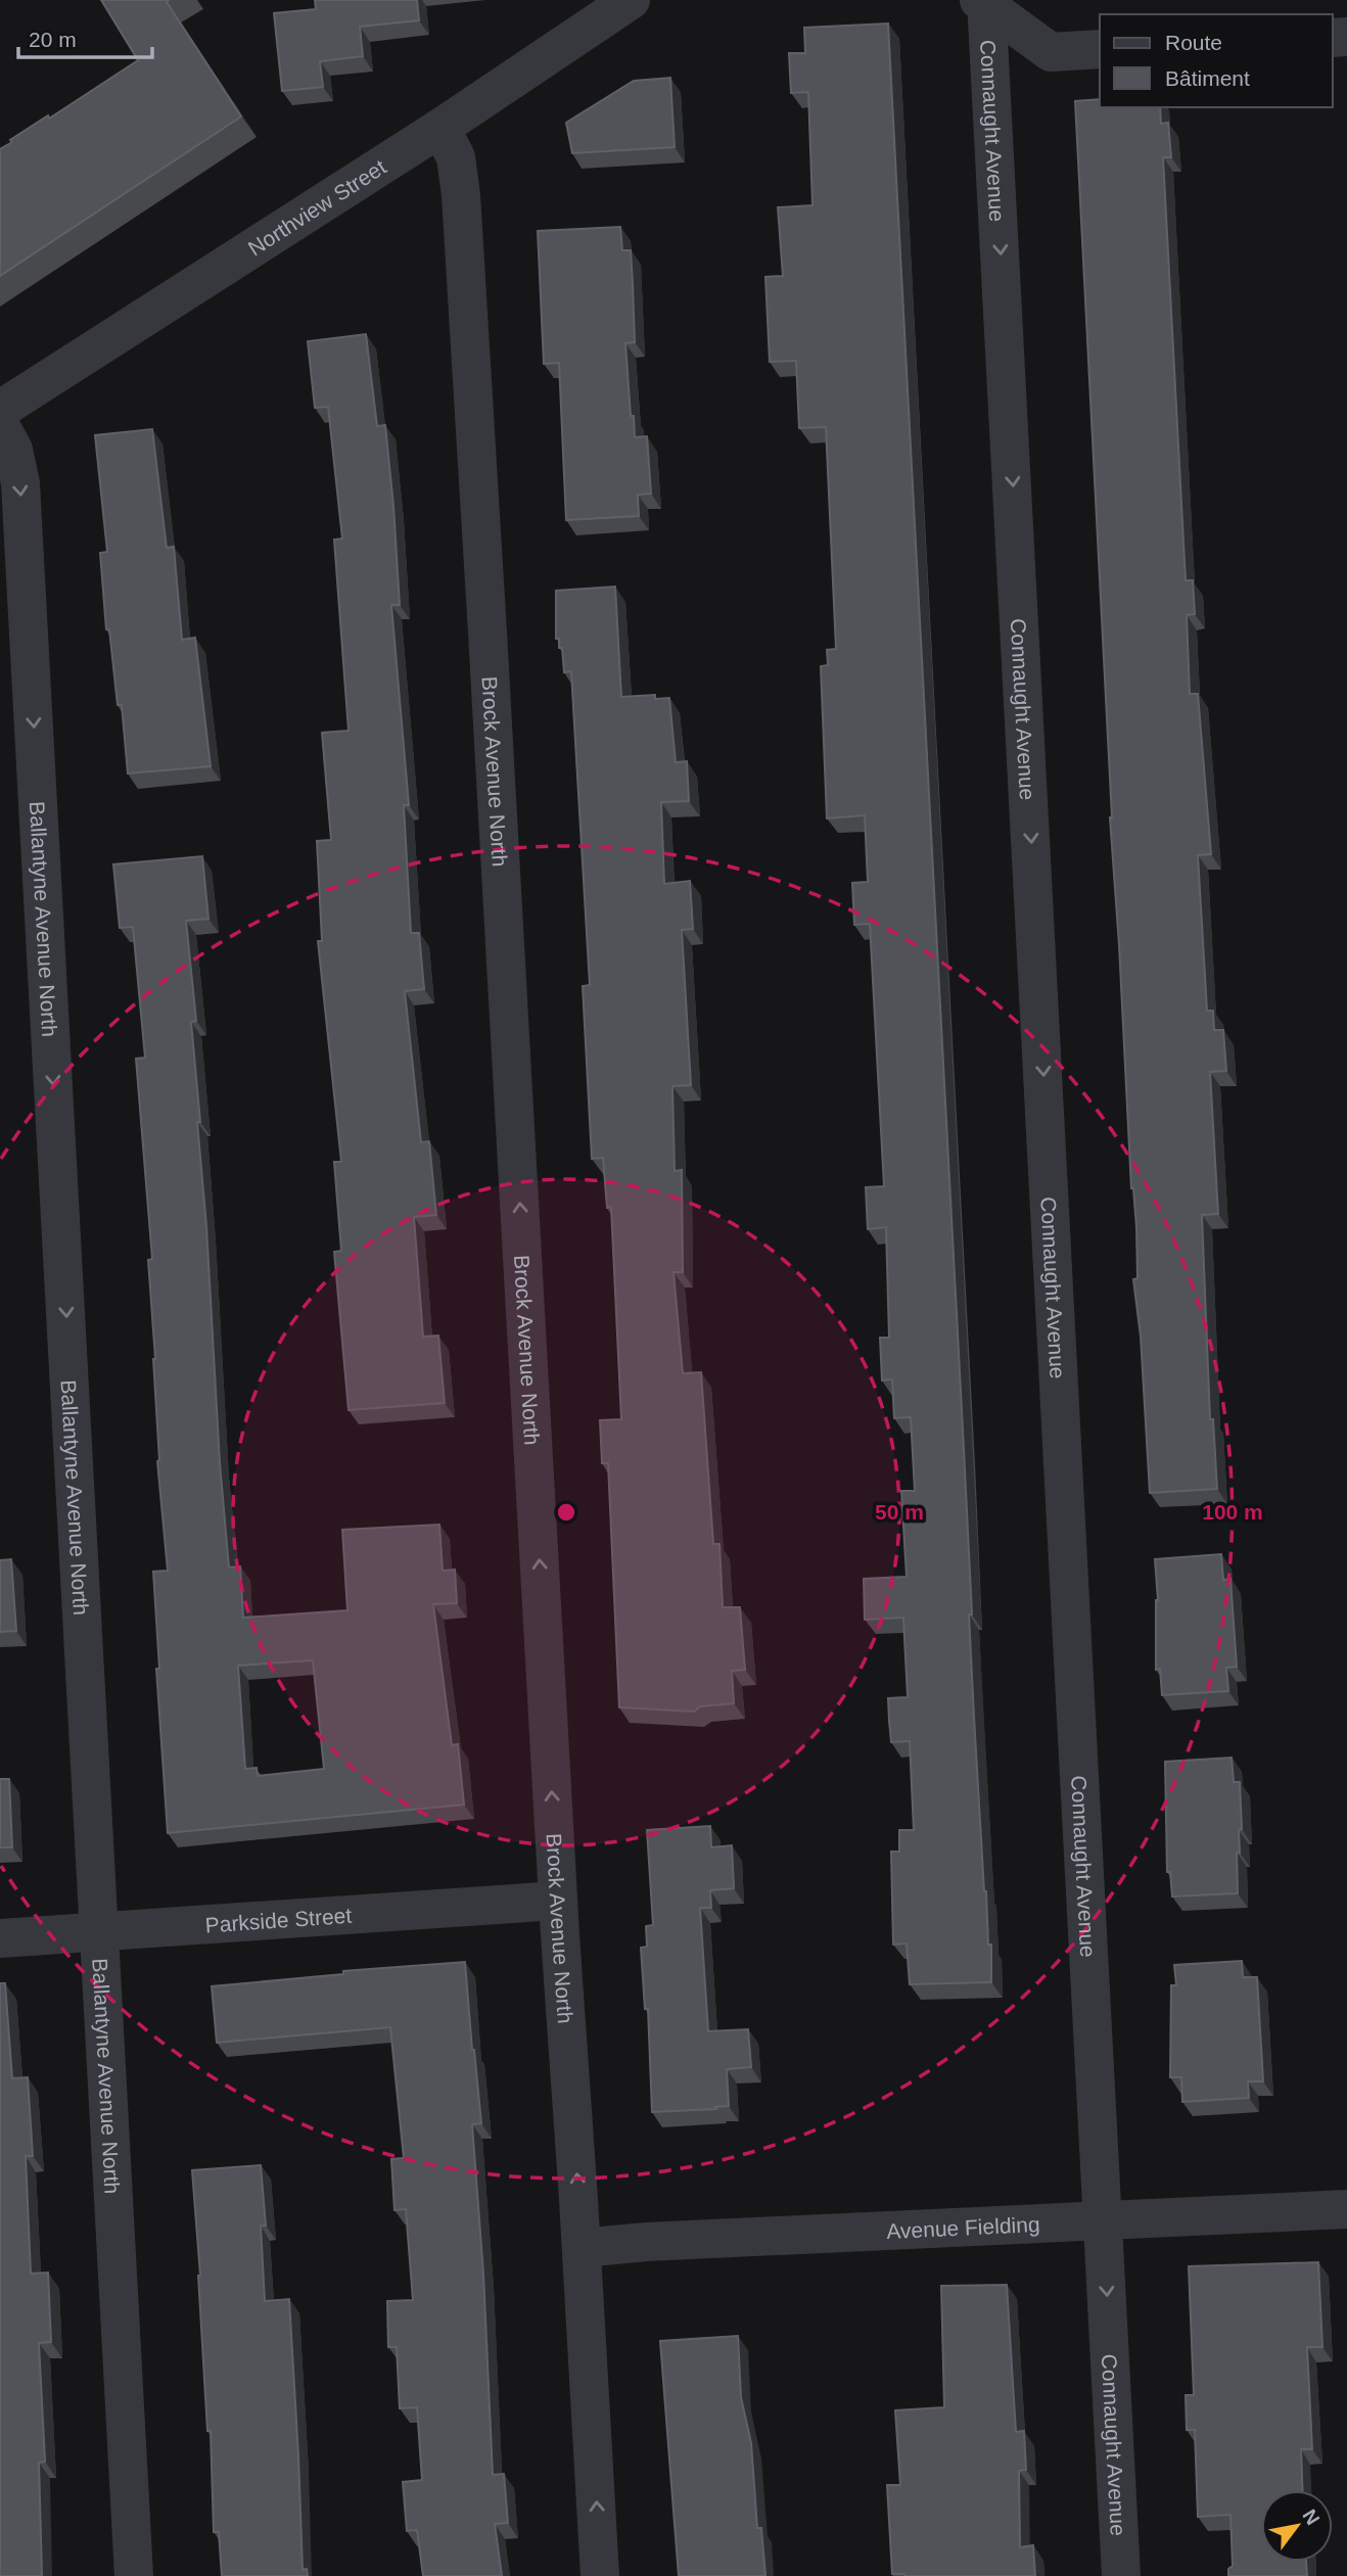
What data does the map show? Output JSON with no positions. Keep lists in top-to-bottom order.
{
  "streets": {
    "street": [
      "Connaught Avenue",
      "Northview Street",
      "Brock Avenue North",
      "Ballantyne Avenue North",
      "Parkside Street",
      "Avenue Fielding"
    ]
  },
  "crossings": [
    ["Connaught Avenue", "Avenue Fielding"],
    ["Northview Street", "Brock Avenue North"],
    ["Brock Avenue North", "Parkside Street"],
    ["Brock Avenue North", "Avenue Fielding"],
    ["Ballantyne Avenue North", "Parkside Street"]
  ],
  "one_way": ["Connaught Avenue", "Brock Avenue North", "Ballantyne Avenue North"],
  "legend": ["Route", "Bâtiment"],
  "scale_bar": "20 m",
  "north": "top right",
  "rings": ["50 m", "100 m"]
}
